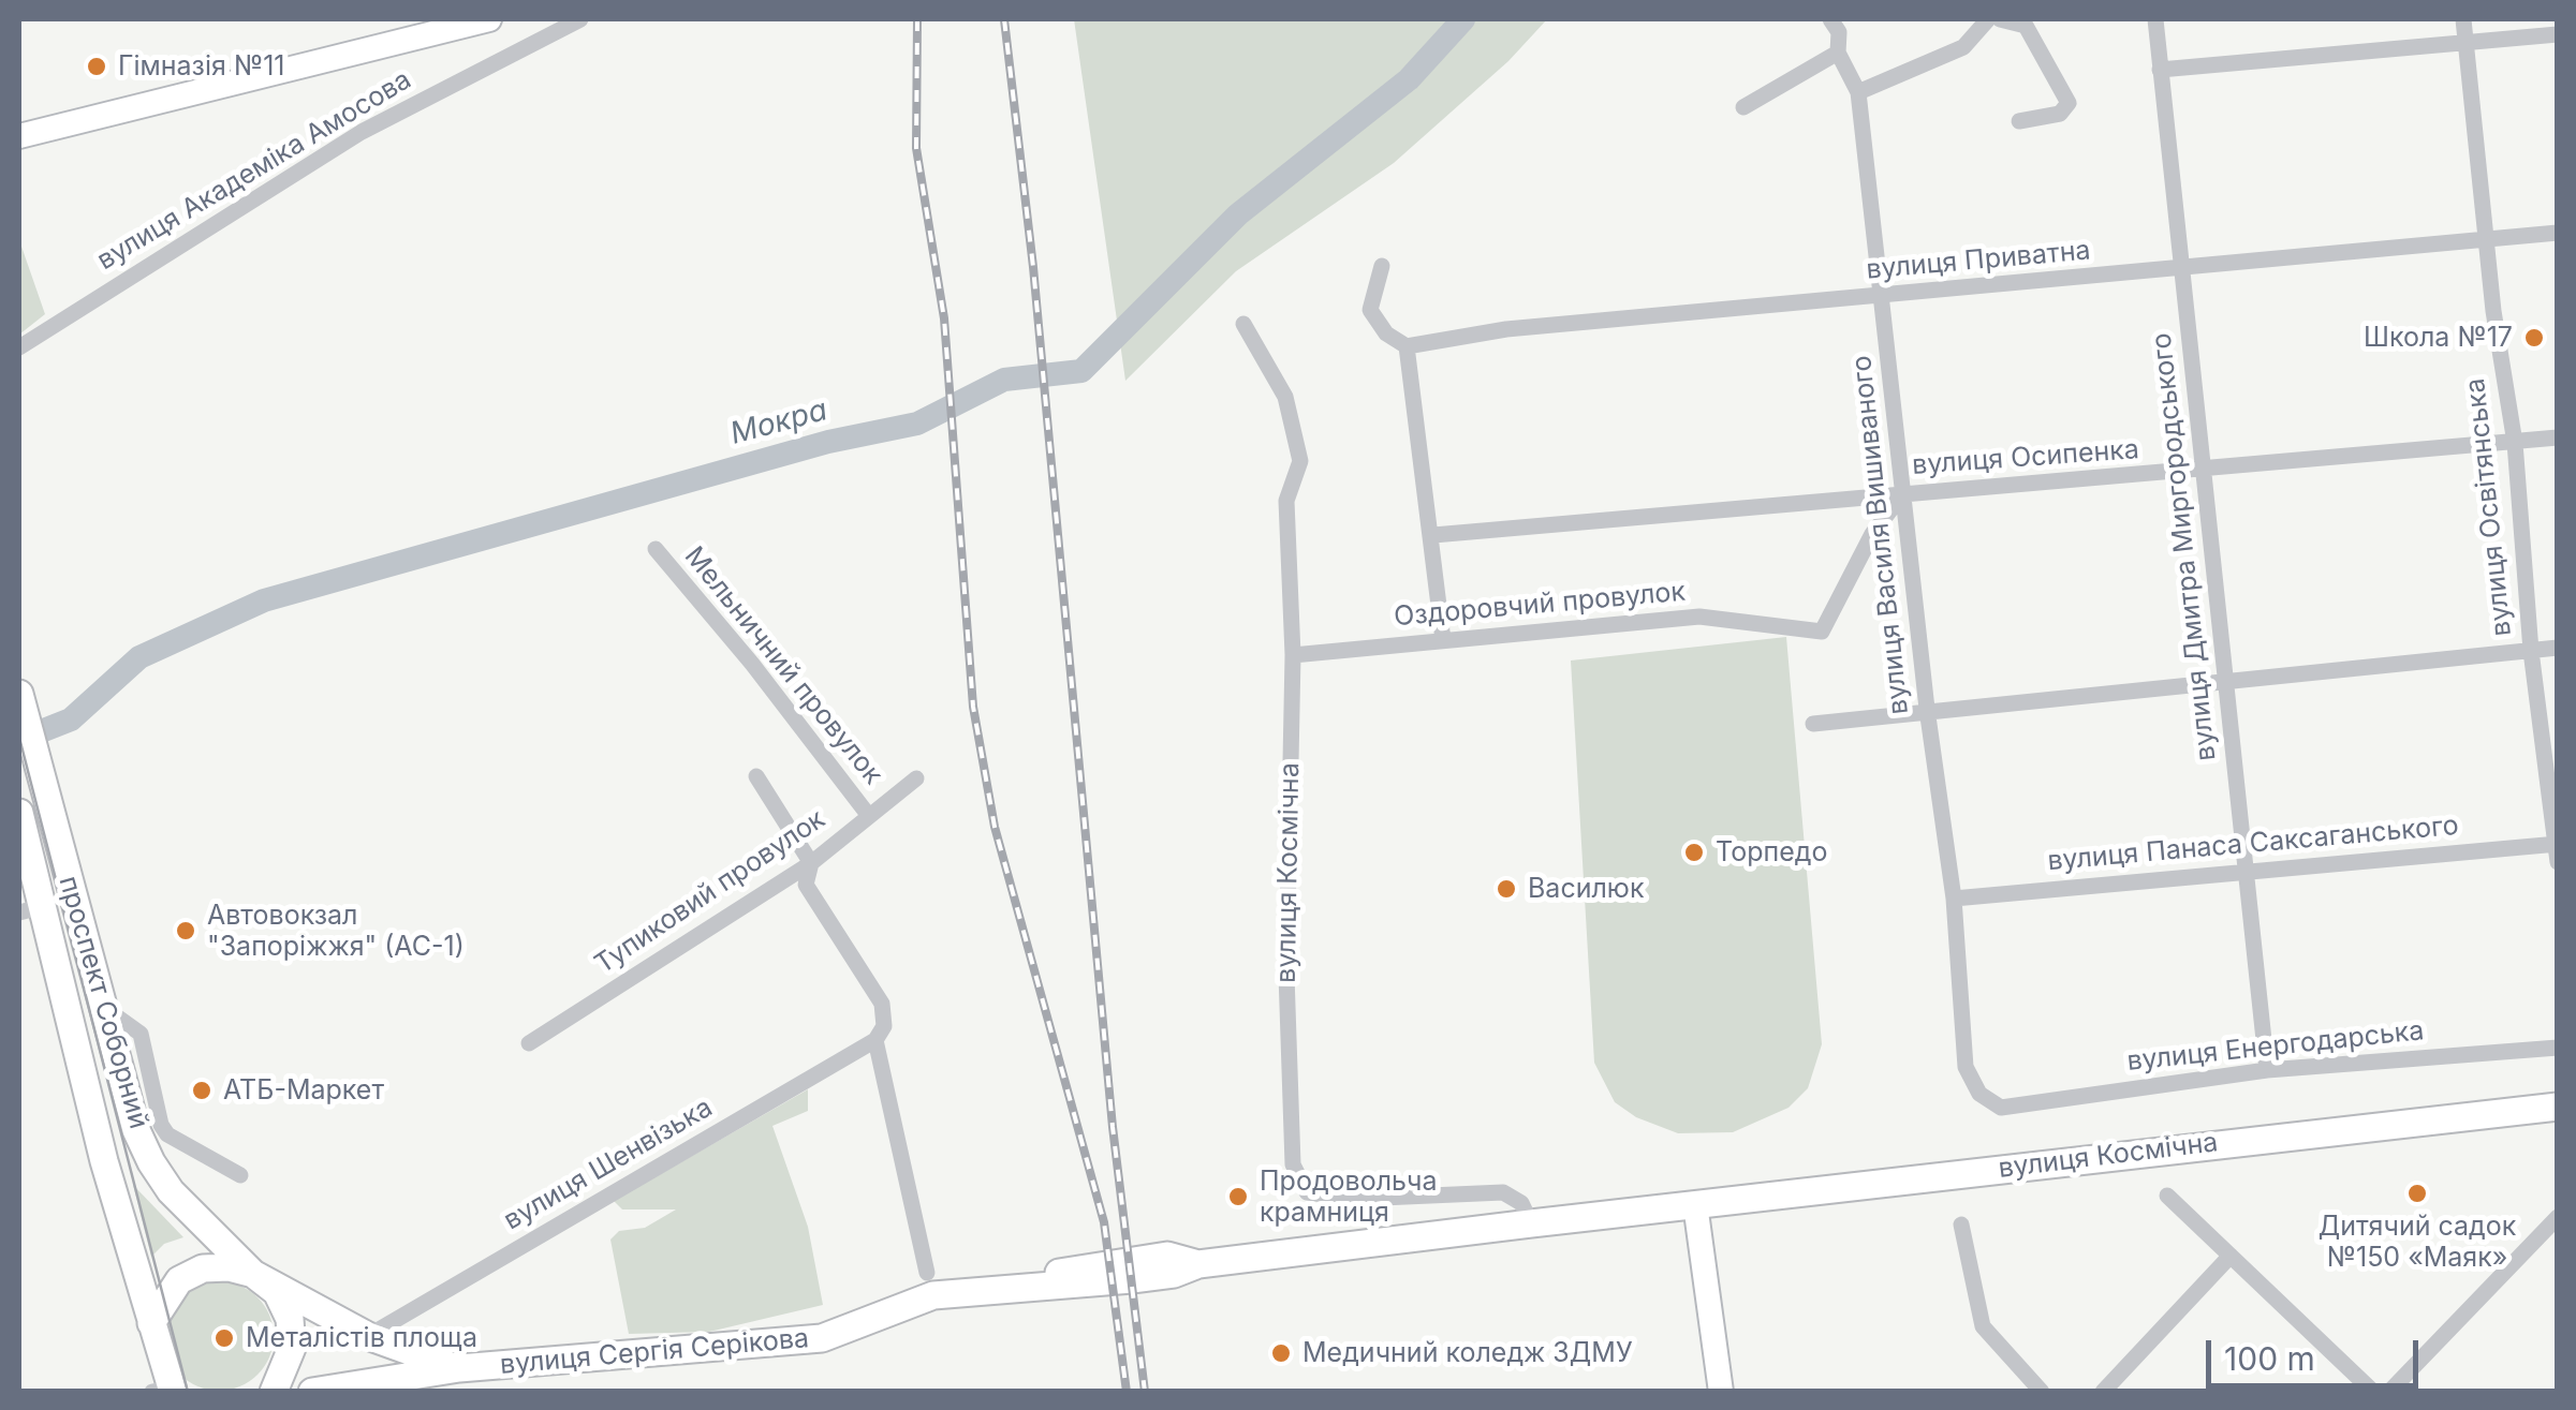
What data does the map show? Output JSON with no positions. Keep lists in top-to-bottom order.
{
  "streets": {
    "main road": ["вулиця Космічна", "проспект Соборний", "вулиця Сергія Серікова"],
    "street": [
      "вулиця Академіка Амосова",
      "вулиця Приватна",
      "вулиця Осипенка",
      "вулиця Освітянська",
      "вулиця Василя Вишиваного",
      "вулиця Дмитра Миргородського",
      "Оздоровчий провулок",
      "Мельничний провулок",
      "вулиця Панаса Саксаганського",
      "Тупиковий провулок",
      "вулиця Енергодарська",
      "вулиця Шенвізька"
    ]
  },
  "crossings": [
    ["вулиця Приватна", "вулиця Освітянська"],
    ["вулиця Приватна", "вулиця Василя Вишиваного"],
    ["вулиця Приватна", "вулиця Дмитра Миргородського"],
    ["вулиця Осипенка", "вулиця Освітянська"],
    ["вулиця Осипенка", "вулиця Василя Вишиваного"],
    ["вулиця Осипенка", "вулиця Дмитра Миргородського"],
    ["вулиця Осипенка", "Оздоровчий провулок"],
    ["вулиця Освітянська", "вулиця Панаса Саксаганського"],
    ["вулиця Василя Вишиваного", "Оздоровчий провулок"],
    ["вулиця Василя Вишиваного", "вулиця Панаса Саксаганського"],
    ["вулиця Василя Вишиваного", "вулиця Енергодарська"],
    ["вулиця Дмитра Миргородського", "вулиця Панаса Саксаганського"],
    ["вулиця Дмитра Миргородського", "вулиця Енергодарська"],
    ["Оздоровчий провулок", "вулиця Космічна"],
    ["Мельничний провулок", "Тупиковий провулок"],
    ["вулиця Космічна", "вулиця Сергія Серікова"],
    ["проспект Соборний", "вулиця Сергія Серікова"],
    ["вулиця Шенвізька", "вулиця Сергія Серікова"]
  ],
  "water": ["Мокра"],
  "places": [
    "Гімназія №11",
    "Школа №17",
    "Торпедо",
    "Василюк",
    "Автовокзал \"Запоріжжя\" (АС-1)",
    "АТБ-Маркет",
    "Дитячий садок №150 «Маяк»",
    "Продовольча крамниця",
    "Металістів площа",
    "Медичний коледж ЗДМУ"
  ],
  "scale_bar": "100 m"
}
